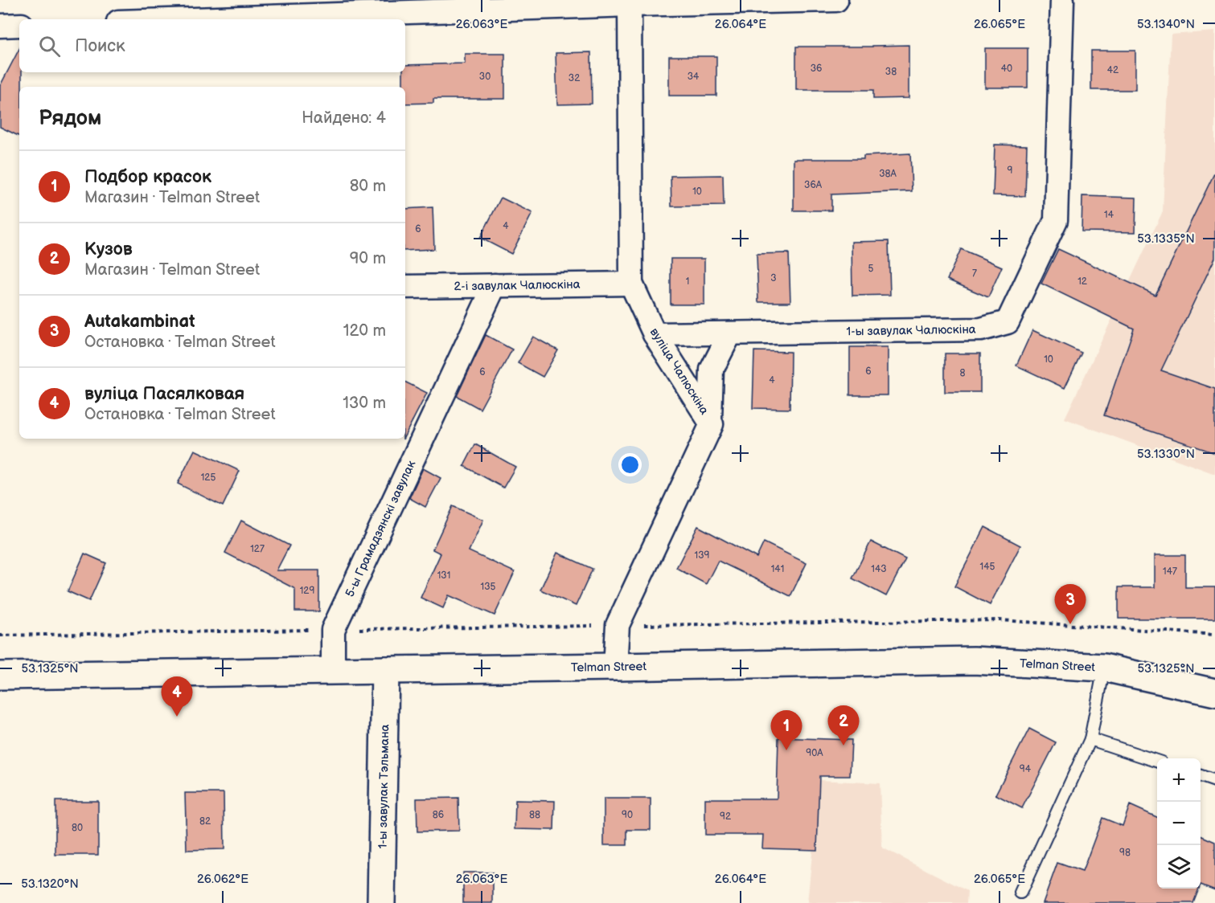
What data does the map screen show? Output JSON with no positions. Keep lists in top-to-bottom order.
{
  "streets": {
    "main road": ["Telman Street", "1-ы завулак Тэльмана"],
    "street": [
      "2-і завулак Чалюскіна",
      "1-ы завулак Чалюскіна",
      "вуліца Чалюскіна",
      "5-ы Грамадзянскі завулак"
    ]
  },
  "crossings": [
    ["2-і завулак Чалюскіна", "вуліца Чалюскіна"],
    ["2-і завулак Чалюскіна", "5-ы Грамадзянскі завулак"],
    ["1-ы завулак Чалюскіна", "вуліца Чалюскіна"],
    ["вуліца Чалюскіна", "Telman Street"],
    ["5-ы Грамадзянскі завулак", "Telman Street"],
    ["Telman Street", "1-ы завулак Тэльмана"]
  ],
  "house_numbers": [
    "36",
    "40",
    "42",
    "38",
    "30",
    "34",
    "32",
    "9",
    "38А",
    "36А",
    "10",
    "14",
    "4",
    "6",
    "5",
    "7",
    "3",
    "1",
    "12",
    "10",
    "6",
    "6",
    "8",
    "4",
    "125",
    "127",
    "139",
    "145",
    "141",
    "143",
    "147",
    "131",
    "135",
    "129",
    "90А",
    "94",
    "86",
    "88",
    "90",
    "92",
    "82",
    "80",
    "98"
  ],
  "page": {
    "search": "Поиск",
    "heading": ["Рядом", "Найдено: 4"],
    "list": [
      {
        "mark": "1",
        "name": "Подбор красок",
        "note": "Магазин · Telman Street",
        "value": "80 m"
      },
      {
        "mark": "2",
        "name": "Кузов",
        "note": "Магазин · Telman Street",
        "value": "90 m"
      },
      {
        "mark": "3",
        "name": "Autakambinat",
        "note": "Остановка · Telman Street",
        "value": "120 m"
      },
      {
        "mark": "4",
        "name": "вуліца Пасялковая",
        "note": "Остановка · Telman Street",
        "value": "130 m"
      }
    ],
    "pins": [
      "3",
      "4",
      "2",
      "1"
    ],
    "map_buttons": ["+", "−"]
  },
  "coordinates": [
    "53.1340°N",
    "26.063°E",
    "26.064°E",
    "26.065°E",
    "53.1335°N",
    "53.1330°N",
    "53.1325°N",
    "26.062°E",
    "53.1320°N"
  ]
}
